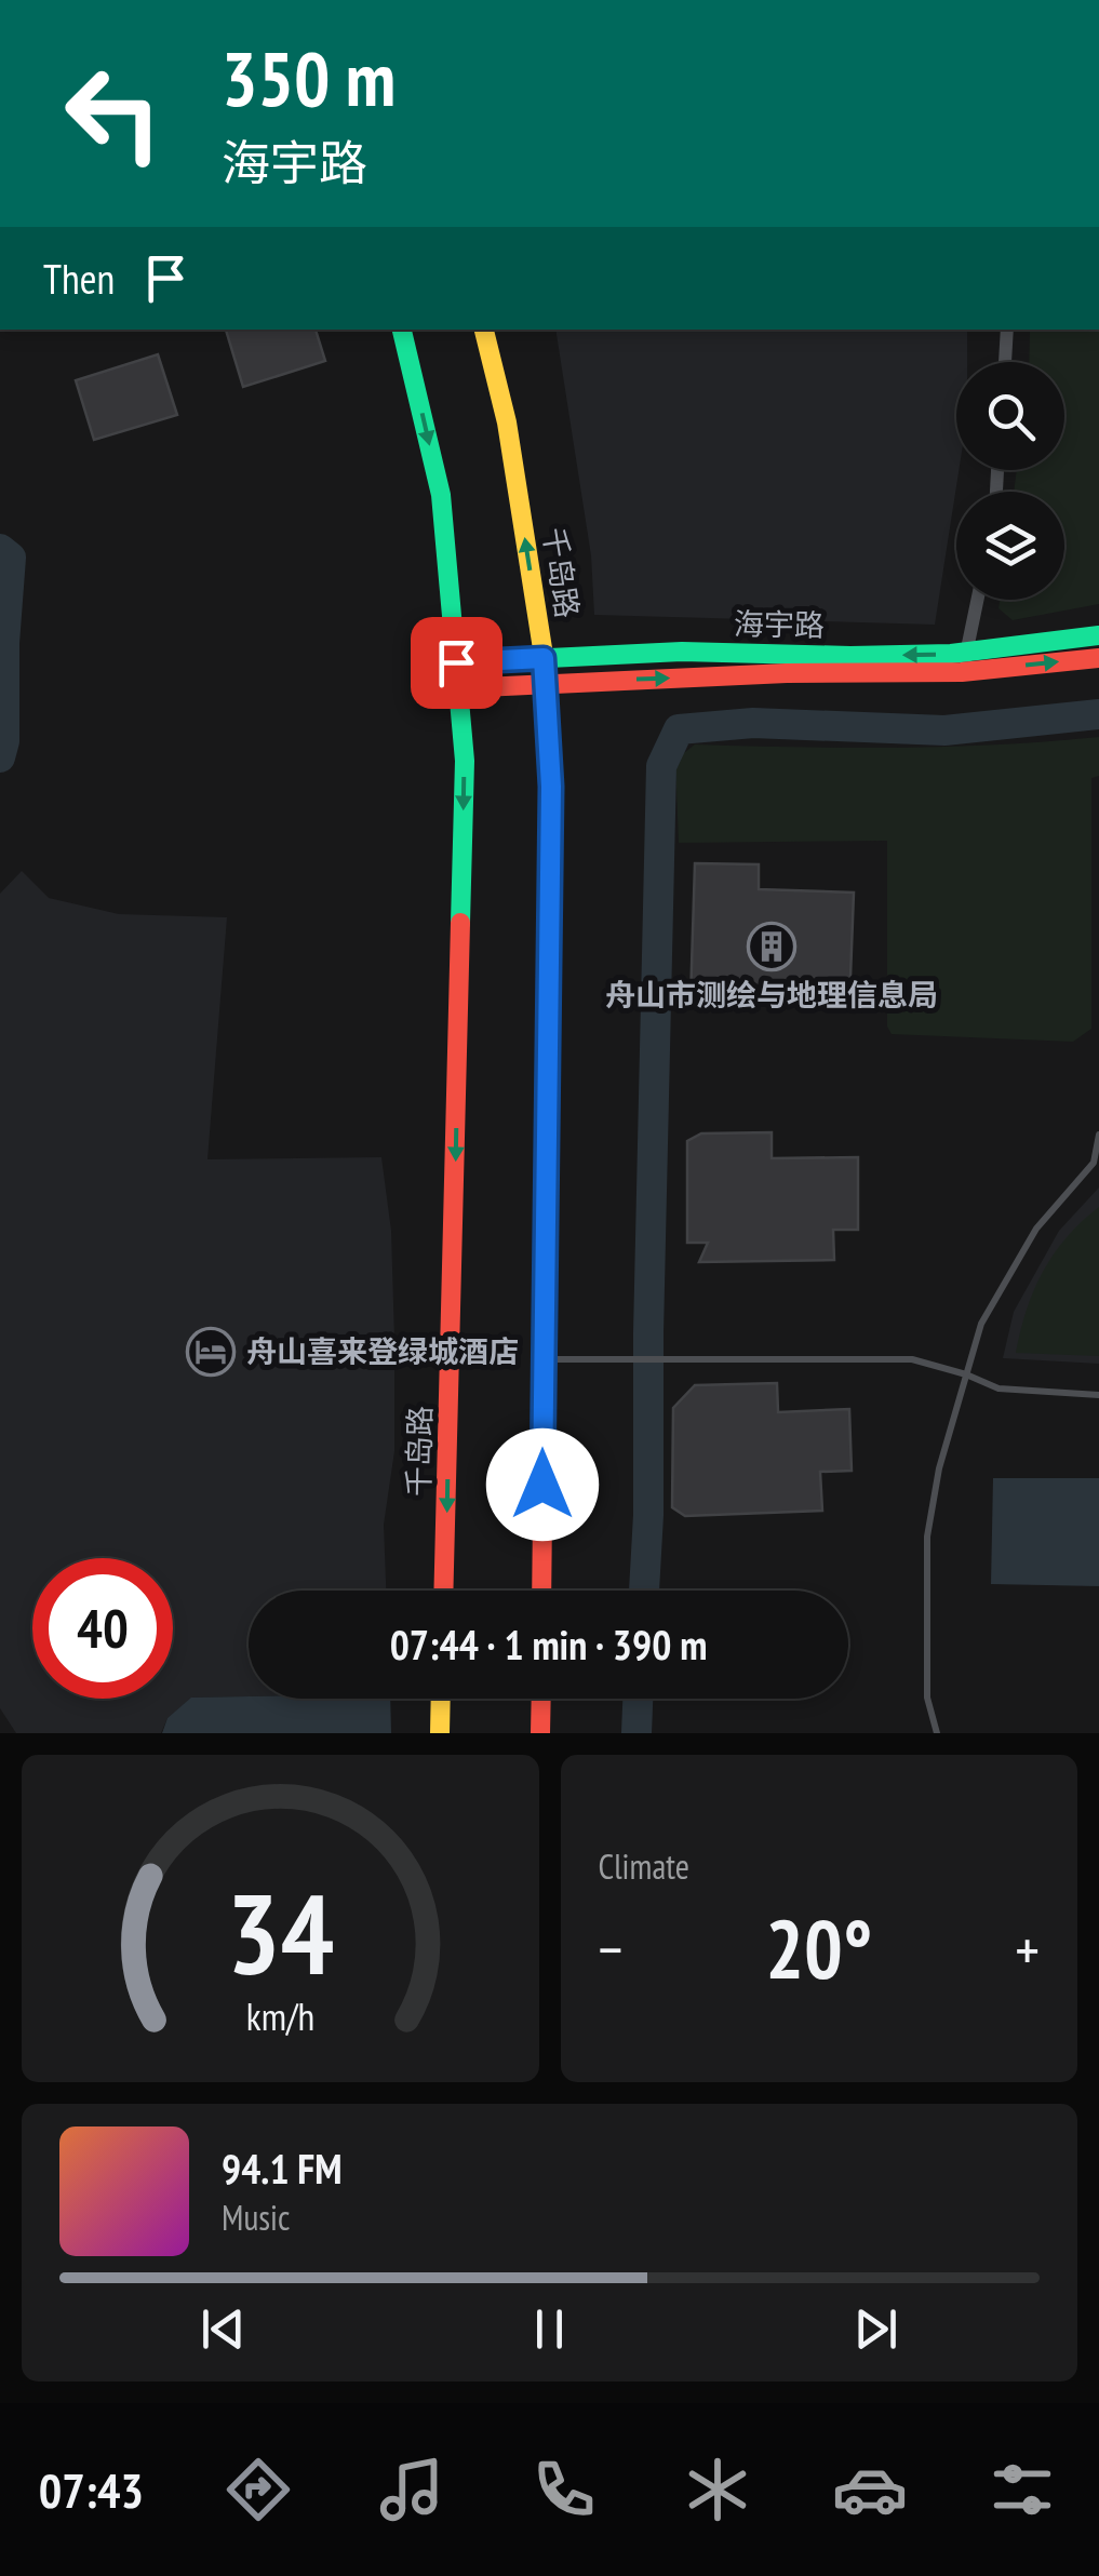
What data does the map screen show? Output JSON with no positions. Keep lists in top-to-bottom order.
{
  "streets": {
    "street": ["千岛路", "海宇路"]
  },
  "crossings": [
    ["千岛路", "海宇路"]
  ],
  "places": {
    "building": ["舟山市测绘与地理信息局"],
    "hotel": ["舟山喜来登绿城酒店"]
  },
  "page": {
    "turn": ["350 m", "海宇路"],
    "then": "Then",
    "limit": "40",
    "trip": "07:44 · 1 min · 390 m",
    "tile": "Climate",
    "heat": ["−", "20°", "+"],
    "song": ["94.1 FM", "Music"],
    "tabs": "07:43",
    "gauge": ["34", "km/h"]
  }
}
